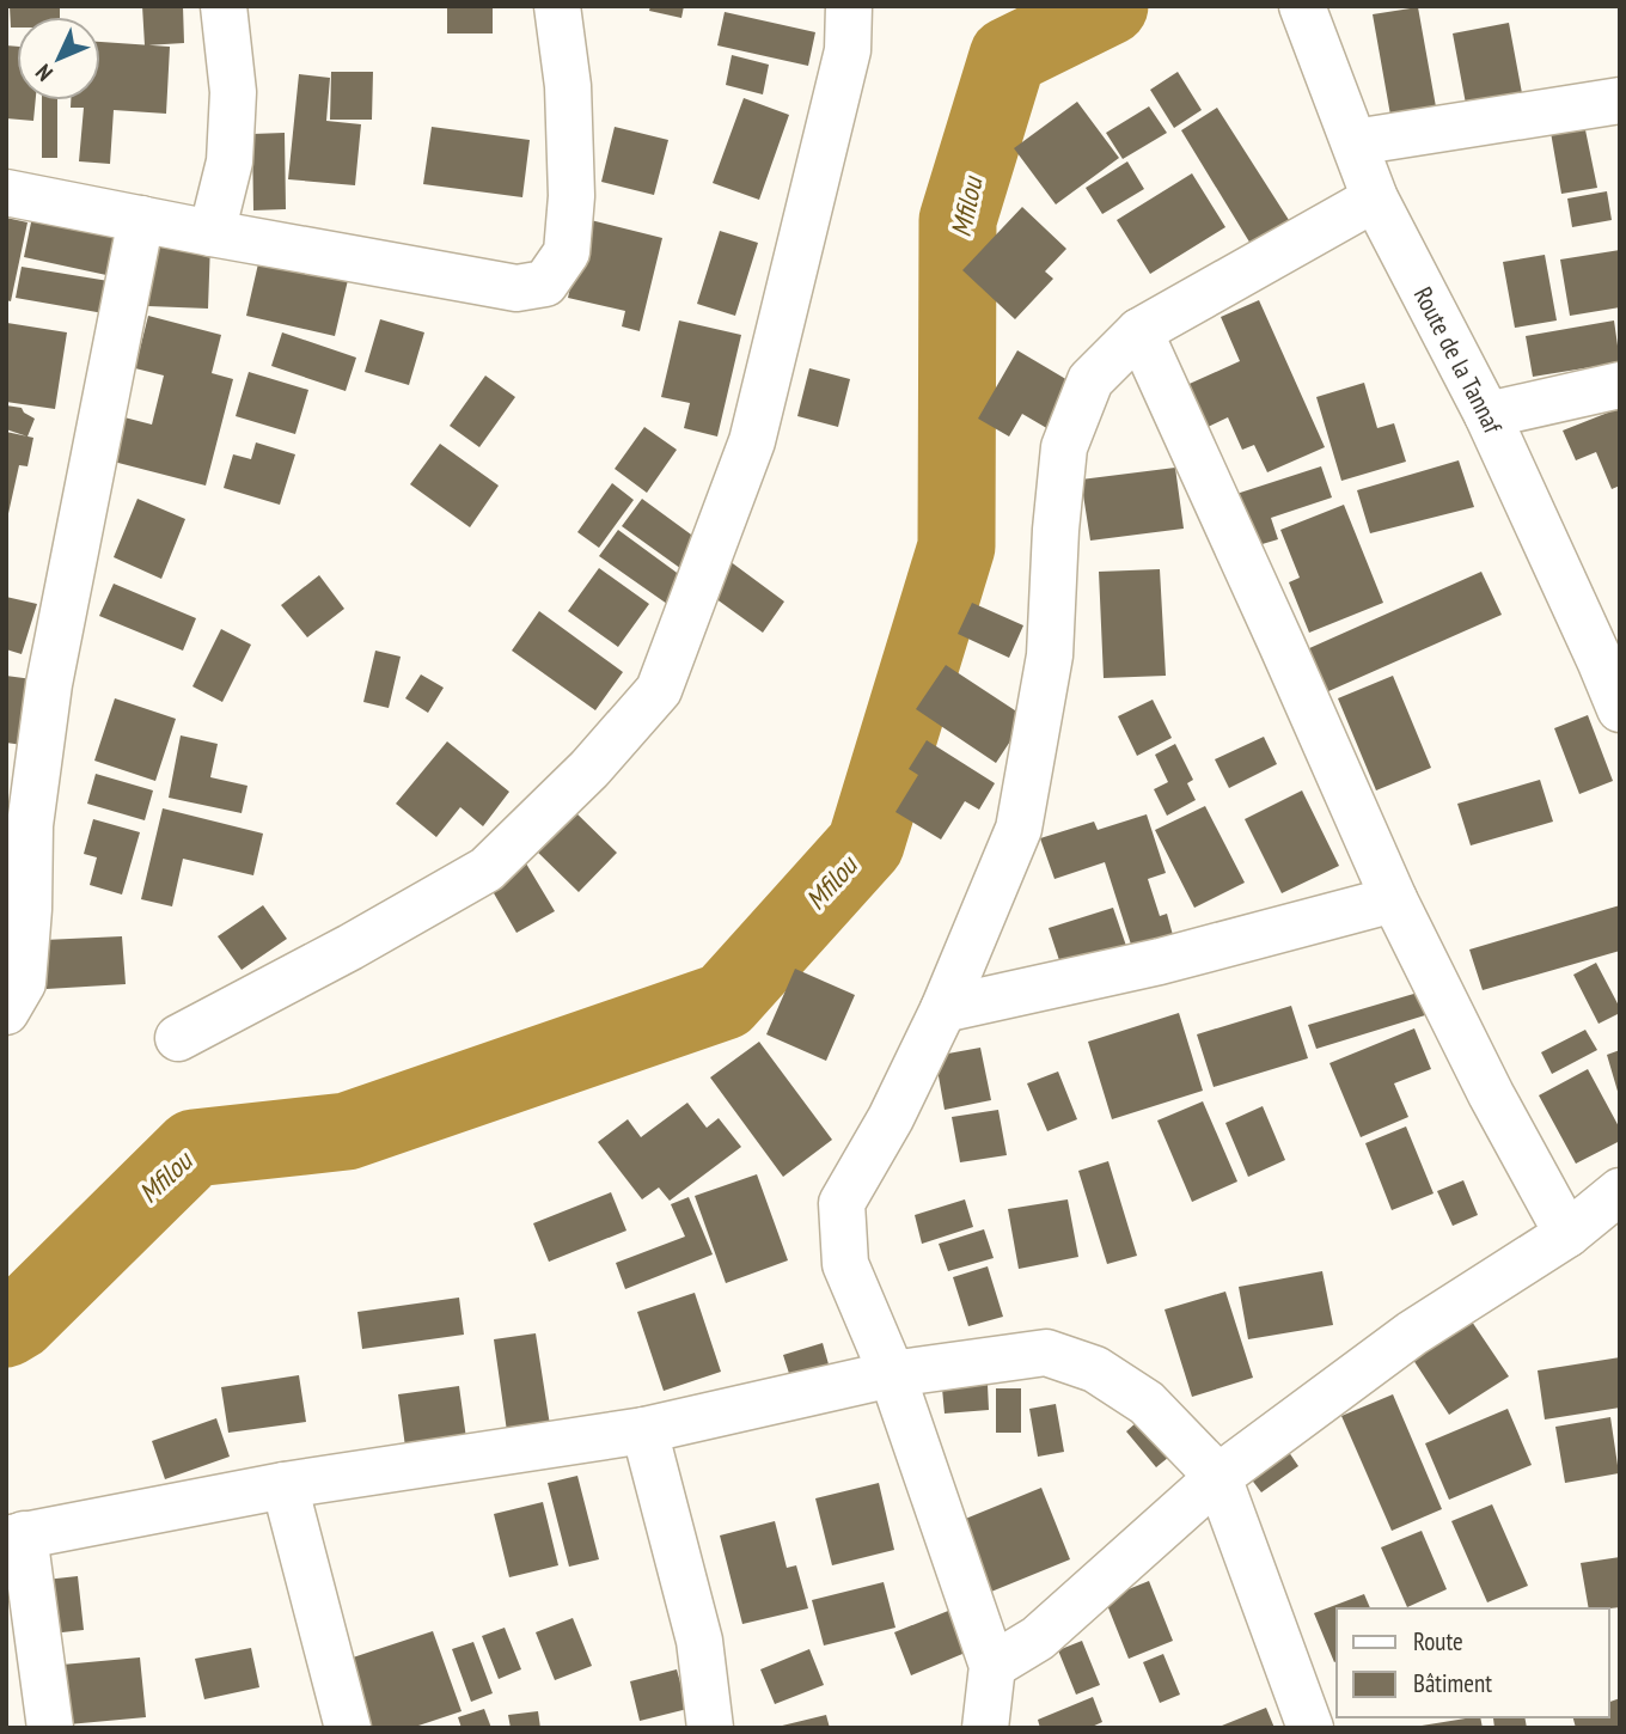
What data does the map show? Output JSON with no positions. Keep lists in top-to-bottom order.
{
  "streets": {
    "street": ["Route de la Tannaf"]
  },
  "water": ["Mfilou"],
  "legend": ["Route", "Bâtiment"],
  "north": "bottom left"
}
